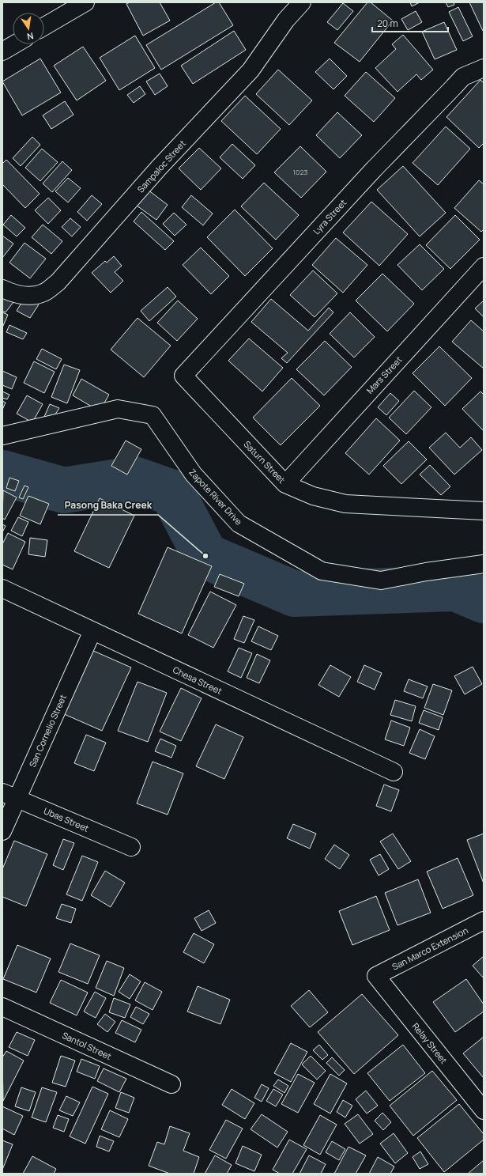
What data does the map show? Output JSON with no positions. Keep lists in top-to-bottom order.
{
  "streets": {
    "street": [
      "Sampaloc Street",
      "Lyra Street",
      "Mars Street",
      "Saturn Street",
      "Zapote River Drive",
      "Chesa Street",
      "San Cornelio Street",
      "Ubas Street",
      "San Marco Extension",
      "Relay Street",
      "Santol Street"
    ]
  },
  "crossings": [
    ["Lyra Street", "Saturn Street"],
    ["Mars Street", "Saturn Street"],
    ["Chesa Street", "San Cornelio Street"],
    ["San Cornelio Street", "Ubas Street"],
    ["San Marco Extension", "Relay Street"]
  ],
  "places": ["Pasong Baka Creek"],
  "house_numbers": ["1023"],
  "scale_bar": "20 m",
  "north": "bottom"
}
